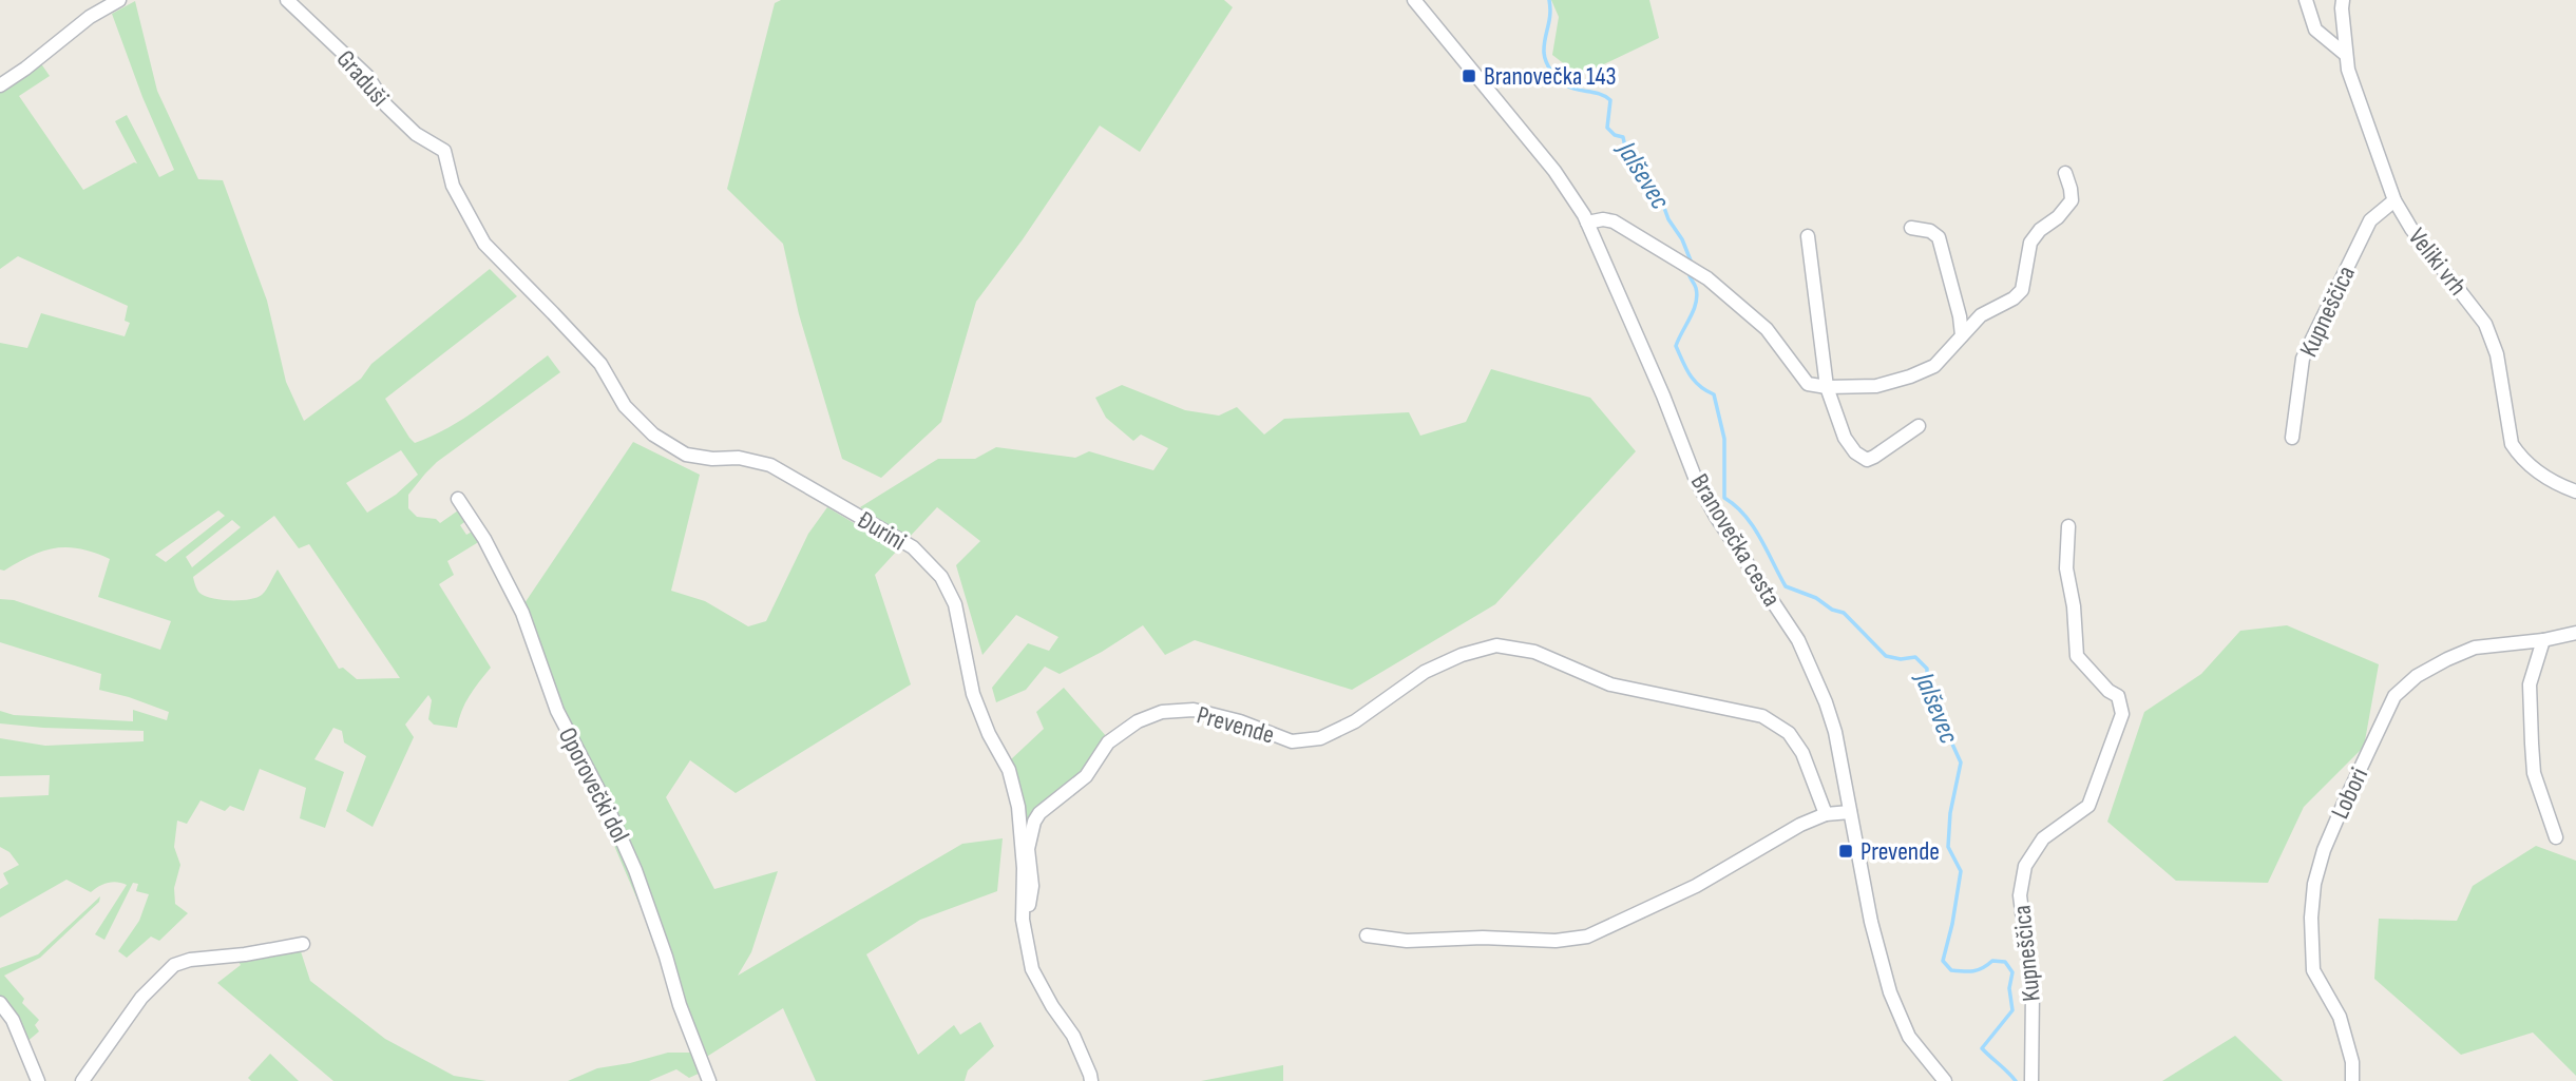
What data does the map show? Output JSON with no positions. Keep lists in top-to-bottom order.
{
  "streets": {
    "street": [
      "Graduši",
      "Veliki vrh",
      "Kupneščica",
      "Đurini",
      "Branovečka cesta",
      "Prevende",
      "Oporovečki dol",
      "Lobori"
    ]
  },
  "crossings": [
    ["Graduši", "Đurini"],
    ["Veliki vrh", "Kupneščica"],
    ["Đurini", "Prevende"]
  ],
  "water": ["Jalševec"],
  "places": {
    "transit": ["Branovečka 143", "Prevende"]
  }
}
